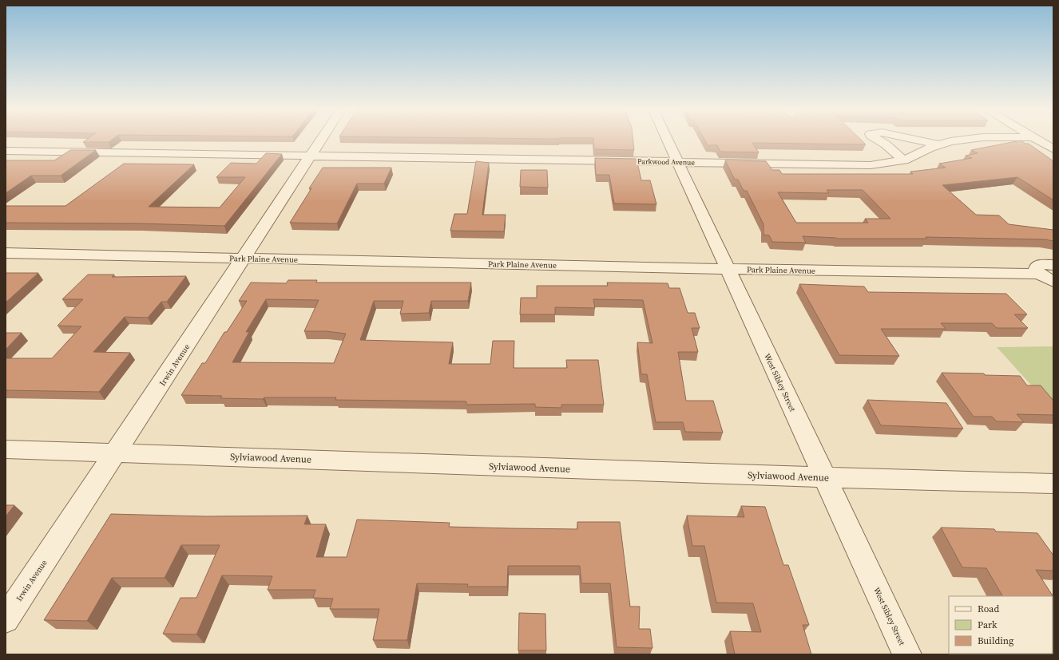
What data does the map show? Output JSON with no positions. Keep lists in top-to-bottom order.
{
  "streets": {
    "street": [
      "Parkwood Avenue",
      "Park Plaine Avenue",
      "Irwin Avenue",
      "West Sibley Street",
      "Sylviawood Avenue"
    ]
  },
  "crossings": [
    ["Parkwood Avenue", "Irwin Avenue"],
    ["Parkwood Avenue", "West Sibley Street"],
    ["Park Plaine Avenue", "Irwin Avenue"],
    ["Park Plaine Avenue", "West Sibley Street"],
    ["Irwin Avenue", "Sylviawood Avenue"],
    ["West Sibley Street", "Sylviawood Avenue"]
  ],
  "legend": ["Road", "Park", "Building"]
}
